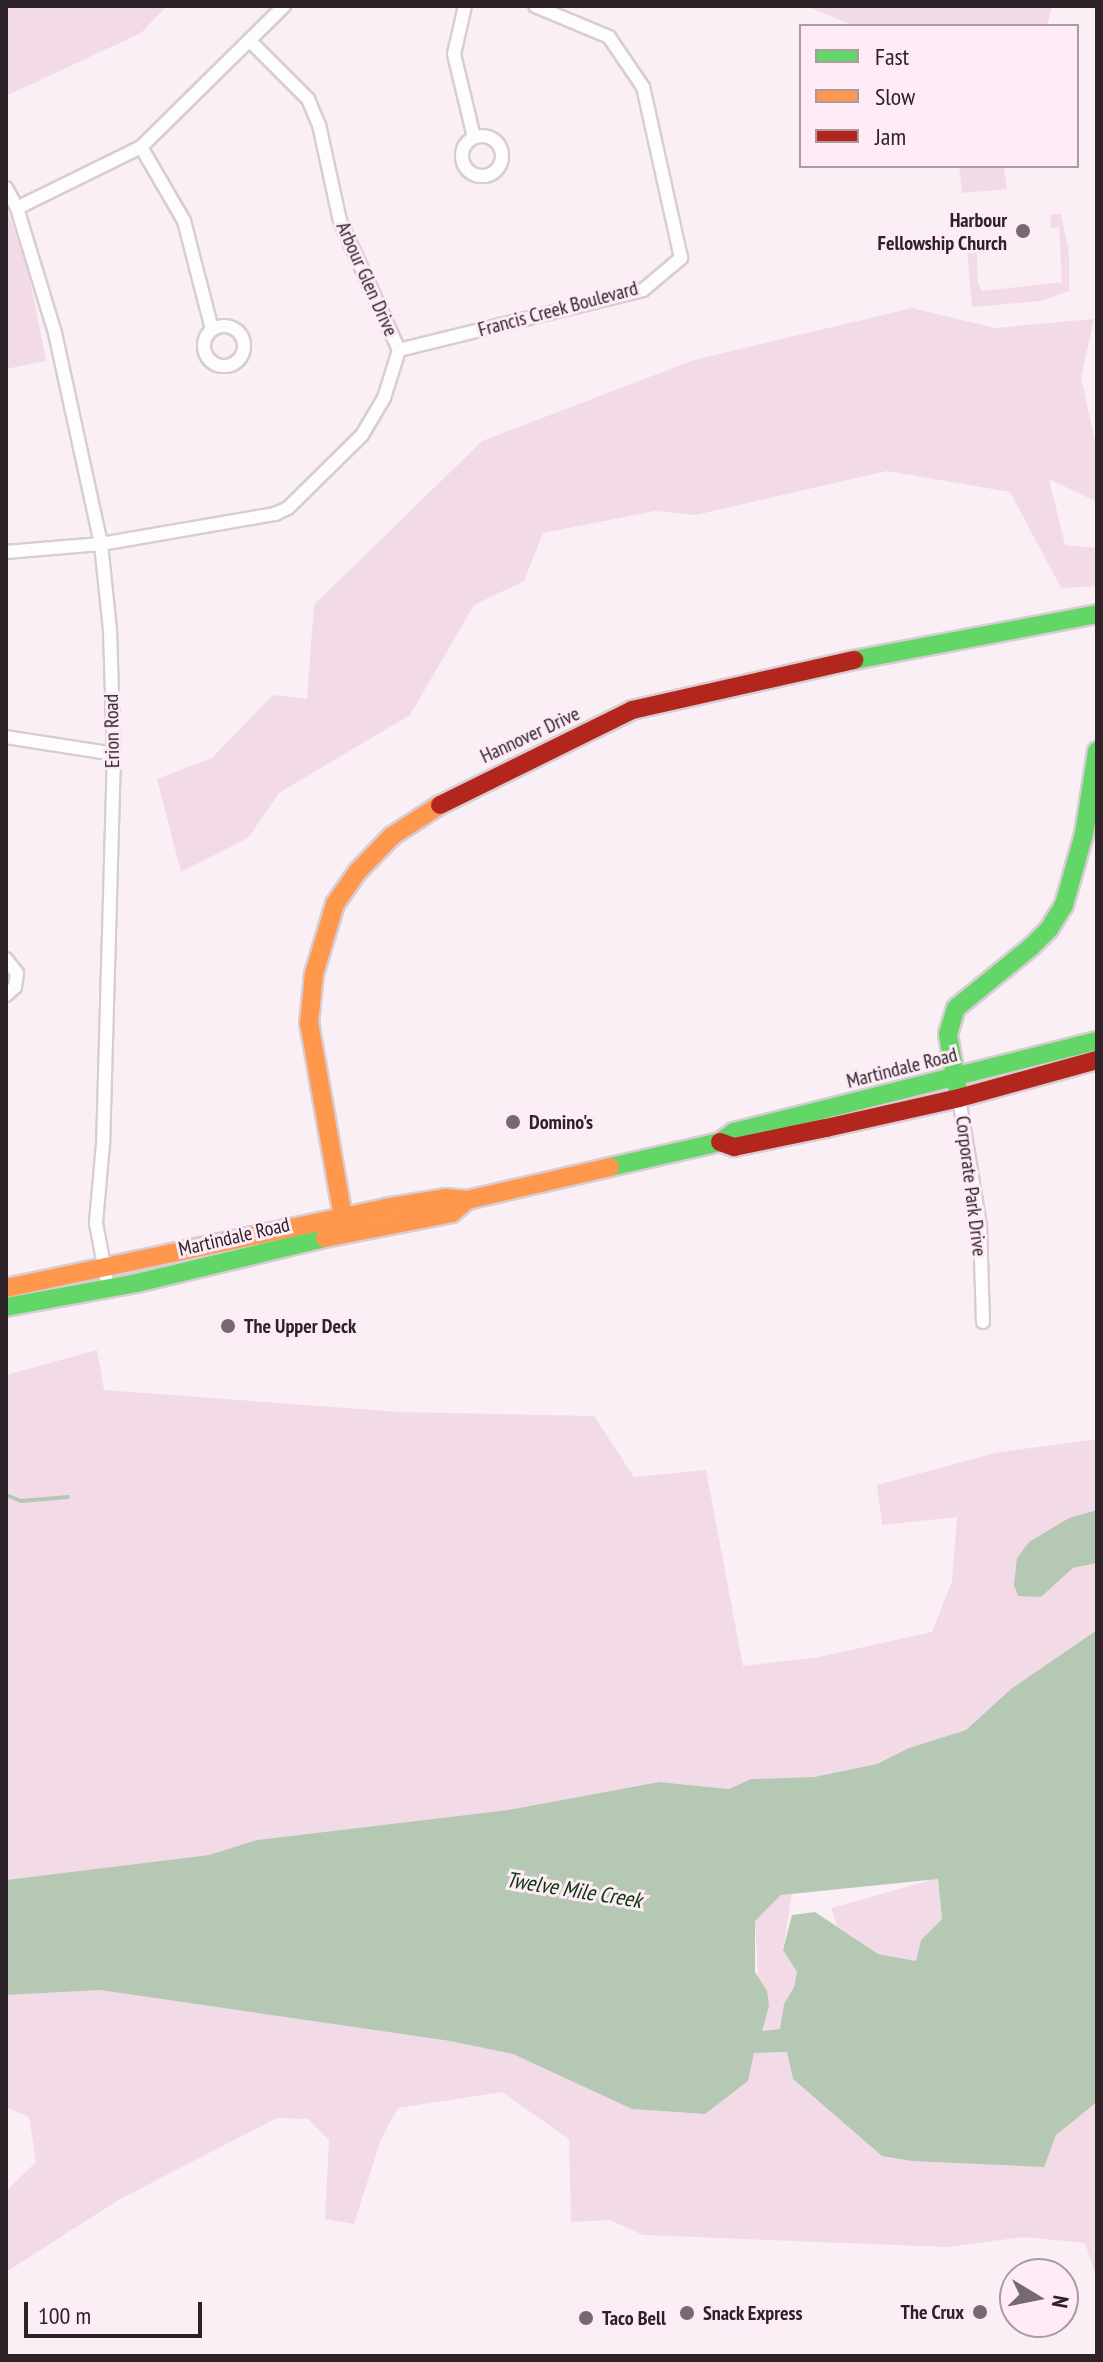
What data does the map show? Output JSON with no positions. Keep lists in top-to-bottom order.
{
  "streets": {
    "main road": ["Hannover Drive", "Martindale Road"],
    "street": [
      "Arbour Glen Drive",
      "Francis Creek Boulevard",
      "Erion Road",
      "Corporate Park Drive"
    ]
  },
  "crossings": [
    ["Arbour Glen Drive", "Francis Creek Boulevard"],
    ["Arbour Glen Drive", "Erion Road"],
    ["Erion Road", "Martindale Road"],
    ["Hannover Drive", "Martindale Road"],
    ["Martindale Road", "Corporate Park Drive"]
  ],
  "water": ["Twelve Mile Creek"],
  "places": [
    "Harbour Fellowship Church",
    "Domino's",
    "The Upper Deck",
    "The Crux",
    "Snack Express",
    "Taco Bell"
  ],
  "legend": ["Fast", "Slow", "Jam"],
  "scale_bar": "100 m",
  "north": "right"
}
